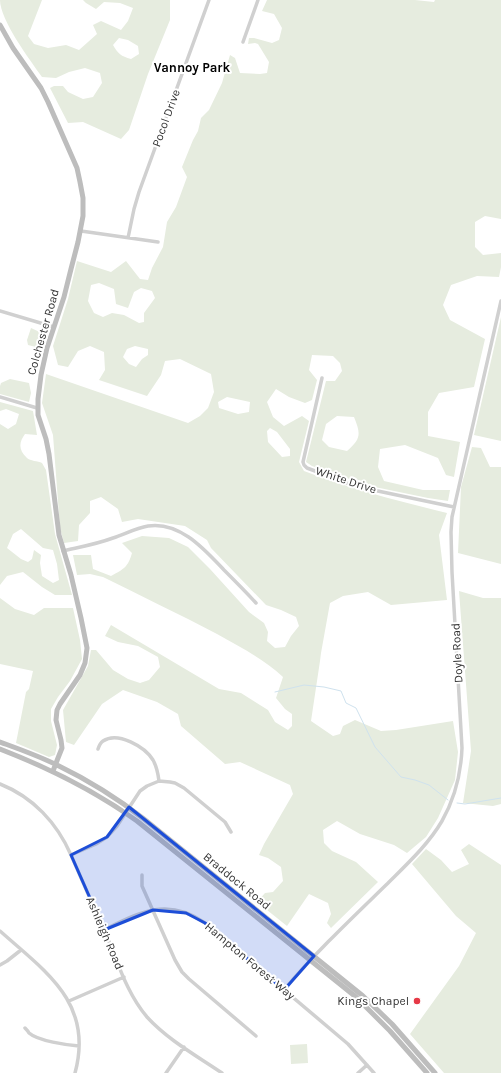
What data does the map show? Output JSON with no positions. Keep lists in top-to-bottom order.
{
  "streets": {
    "main road": ["Colchester Road", "Braddock Road"],
    "street": [
      "Pocol Drive",
      "White Drive",
      "Doyle Road",
      "Ashleigh Road",
      "Hampton Forest Way"
    ]
  },
  "crossings": [
    ["Colchester Road", "Braddock Road"],
    ["White Drive", "Doyle Road"],
    ["Doyle Road", "Braddock Road"],
    ["Doyle Road", "Hampton Forest Way"],
    ["Ashleigh Road", "Hampton Forest Way"]
  ],
  "districts": ["Vannoy Park"],
  "places": ["Kings Chapel"]
}
